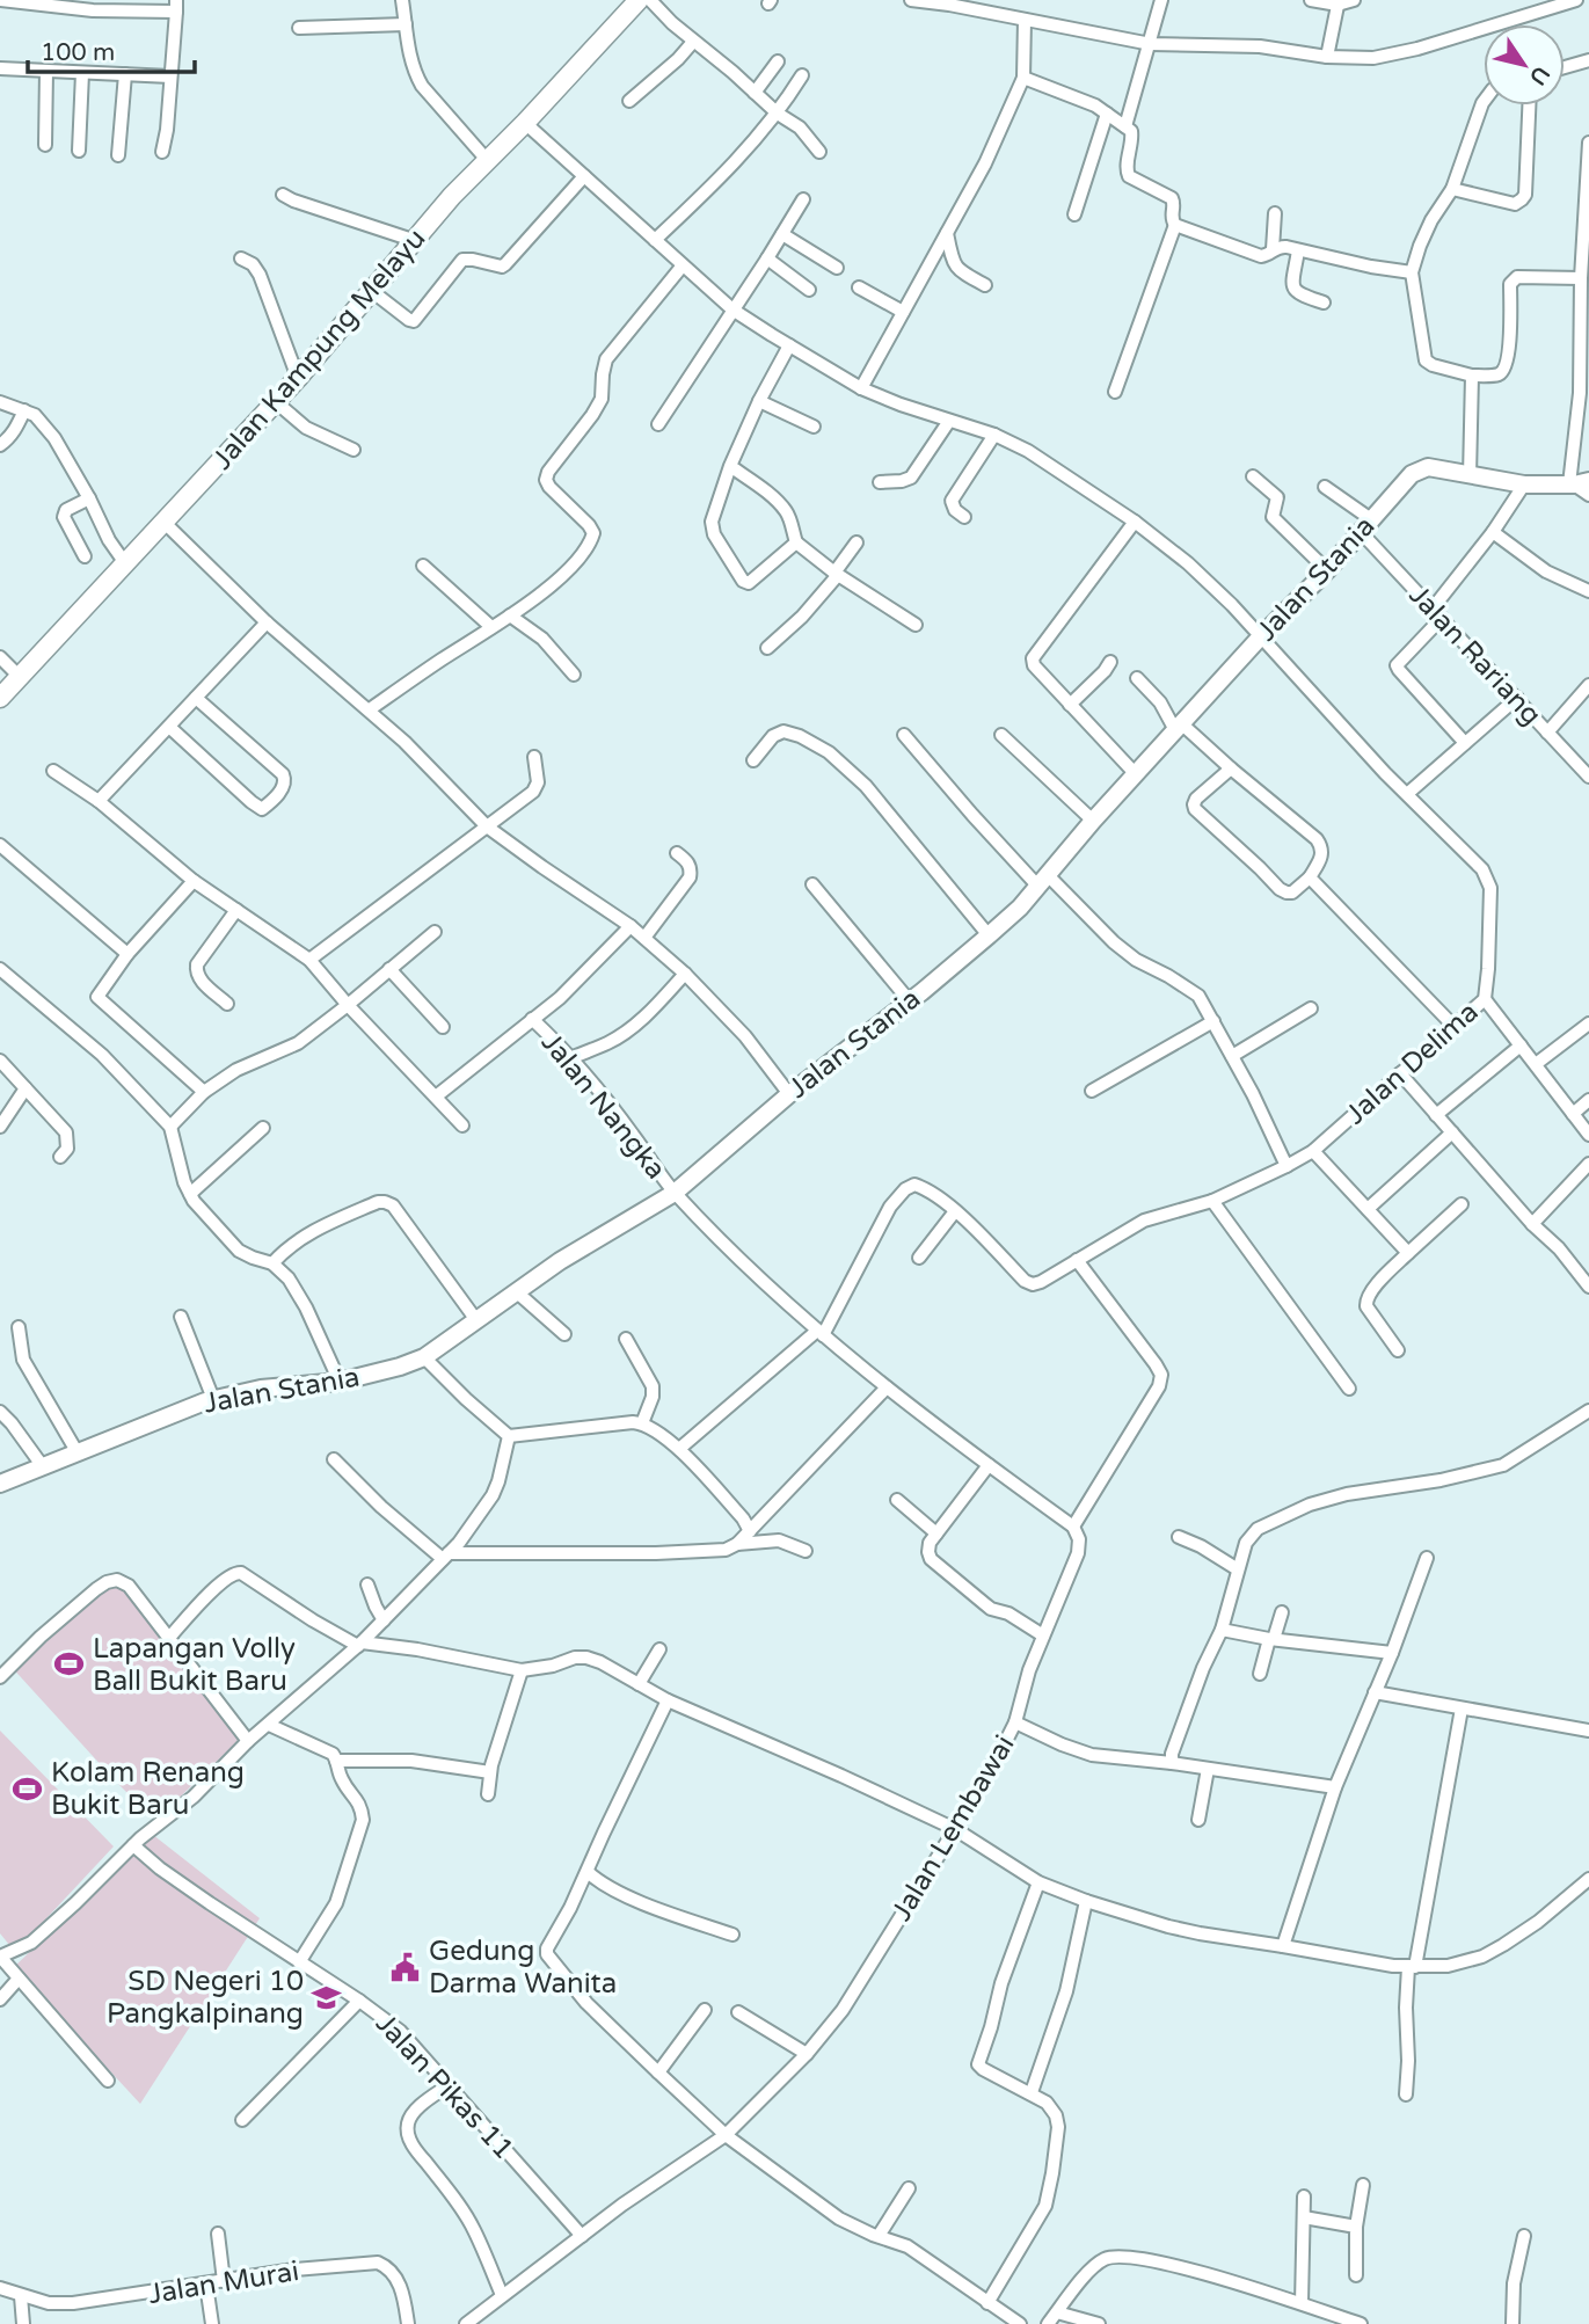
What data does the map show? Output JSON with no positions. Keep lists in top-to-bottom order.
{
  "streets": {
    "main road": ["Jalan Kampung Melayu"],
    "street": [
      "Jalan Stania",
      "Jalan Rariang",
      "Jalan Delima",
      "Jalan Nangka",
      "Jalan Lembawai",
      "Jalan Pikas 11",
      "Jalan Murai"
    ]
  },
  "crossings": [
    ["Jalan Kampung Melayu", "Jalan Delima"],
    ["Jalan Stania", "Jalan Rariang"],
    ["Jalan Stania", "Jalan Delima"],
    ["Jalan Stania", "Jalan Nangka"],
    ["Jalan Lembawai", "Jalan Pikas 11"]
  ],
  "places": {
    "sports": ["Lapangan Volly Ball Bukit Baru", "Kolam Renang Bukit Baru"],
    "public building": ["Gedung Darma Wanita"],
    "school or university": ["SD Negeri 10 Pangkalpinang"]
  },
  "scale_bar": "100 m",
  "north": "bottom right"
}
